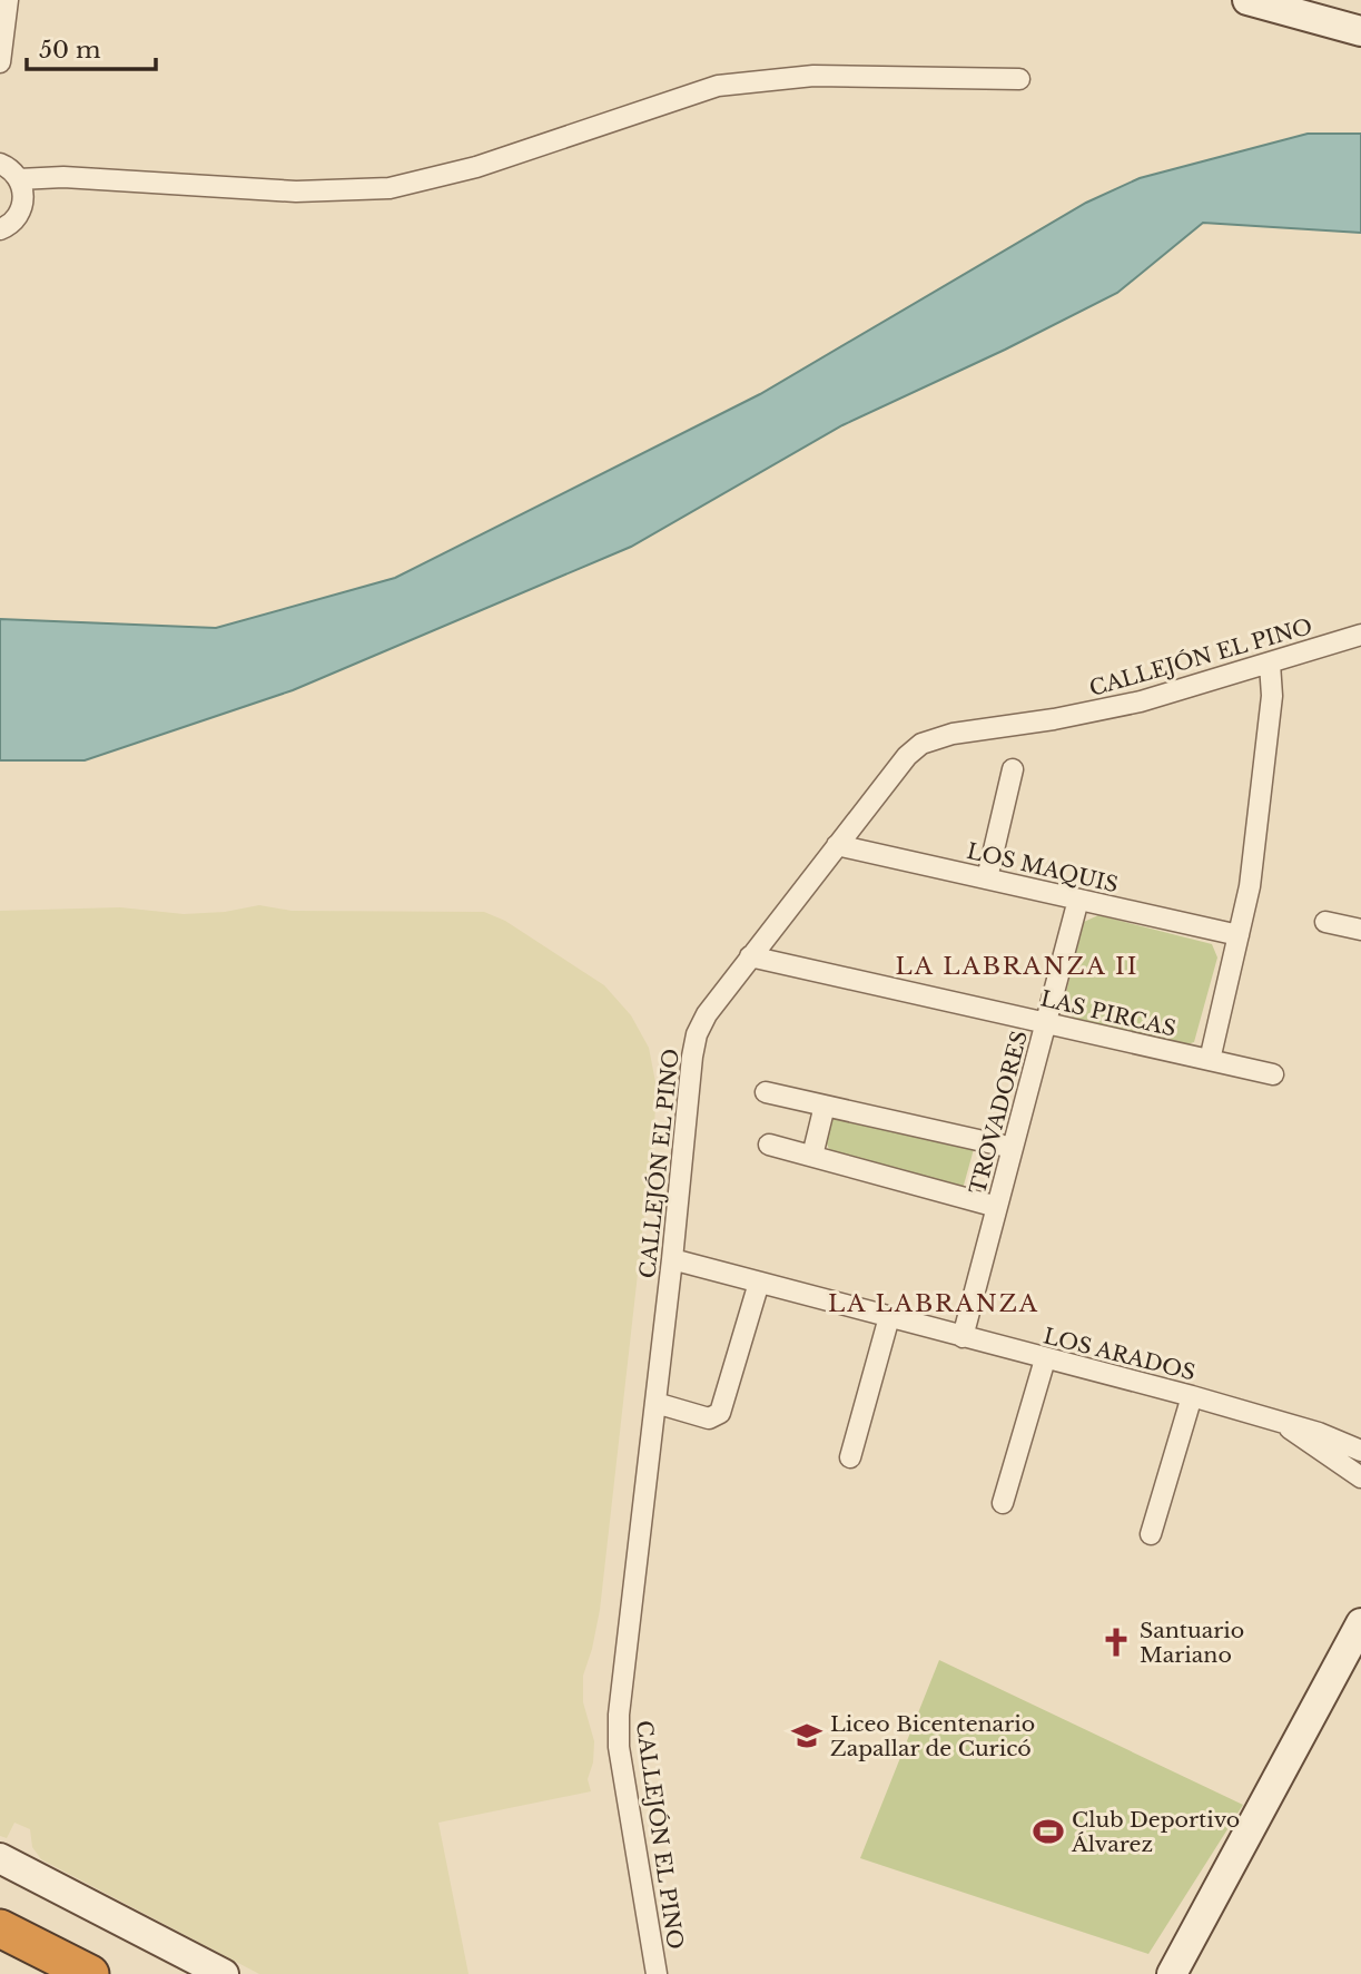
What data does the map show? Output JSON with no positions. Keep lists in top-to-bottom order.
{
  "streets": {
    "street": [
      "CALLEJÓN EL PINO",
      "LOS MAQUIS",
      "LAS PIRCAS",
      "TROVADORES",
      "LOS ARADOS"
    ]
  },
  "crossings": [
    ["CALLEJÓN EL PINO", "LOS MAQUIS"],
    ["CALLEJÓN EL PINO", "LAS PIRCAS"],
    ["CALLEJÓN EL PINO", "LOS ARADOS"],
    ["LOS MAQUIS", "TROVADORES"],
    ["LAS PIRCAS", "TROVADORES"],
    ["TROVADORES", "LOS ARADOS"]
  ],
  "districts": ["LA LABRANZA II", "LA LABRANZA"],
  "places": {
    "church": ["Santuario Mariano"],
    "school or university": ["Liceo Bicentenario Zapallar de Curicó"],
    "sports": ["Club Deportivo Álvarez"]
  },
  "scale_bar": "50 m"
}
